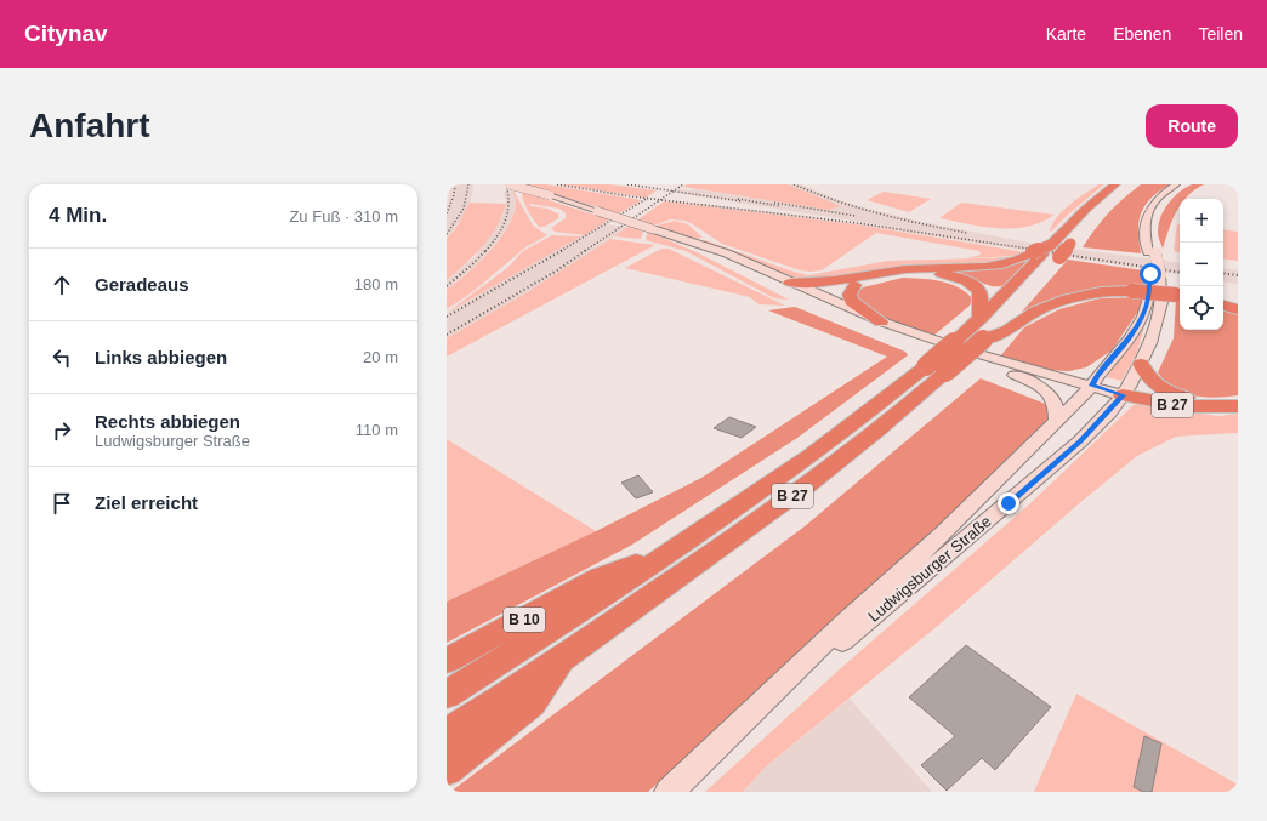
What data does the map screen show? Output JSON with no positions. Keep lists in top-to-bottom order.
{
  "streets": {
    "highway": ["B 27", "B 10"],
    "main road": ["Ludwigsburger Straße"]
  },
  "crossings": [
    ["B 27", "Ludwigsburger Straße"],
    ["B 27", "B 10"]
  ],
  "page": {
    "header": "Citynav",
    "nav": ["Karte", "Ebenen", "Teilen"],
    "buttons": "Route",
    "title": "Anfahrt",
    "heading": ["4 Min.", "Zu Fuß · 310 m"],
    "map_buttons": ["+", "−"],
    "list": [
      ["Geradeaus", "180 m"],
      ["Links abbiegen", "20 m"],
      ["Rechts abbiegen", "Ludwigsburger Straße", "110 m"],
      "Ziel erreicht"
    ]
  }
}
